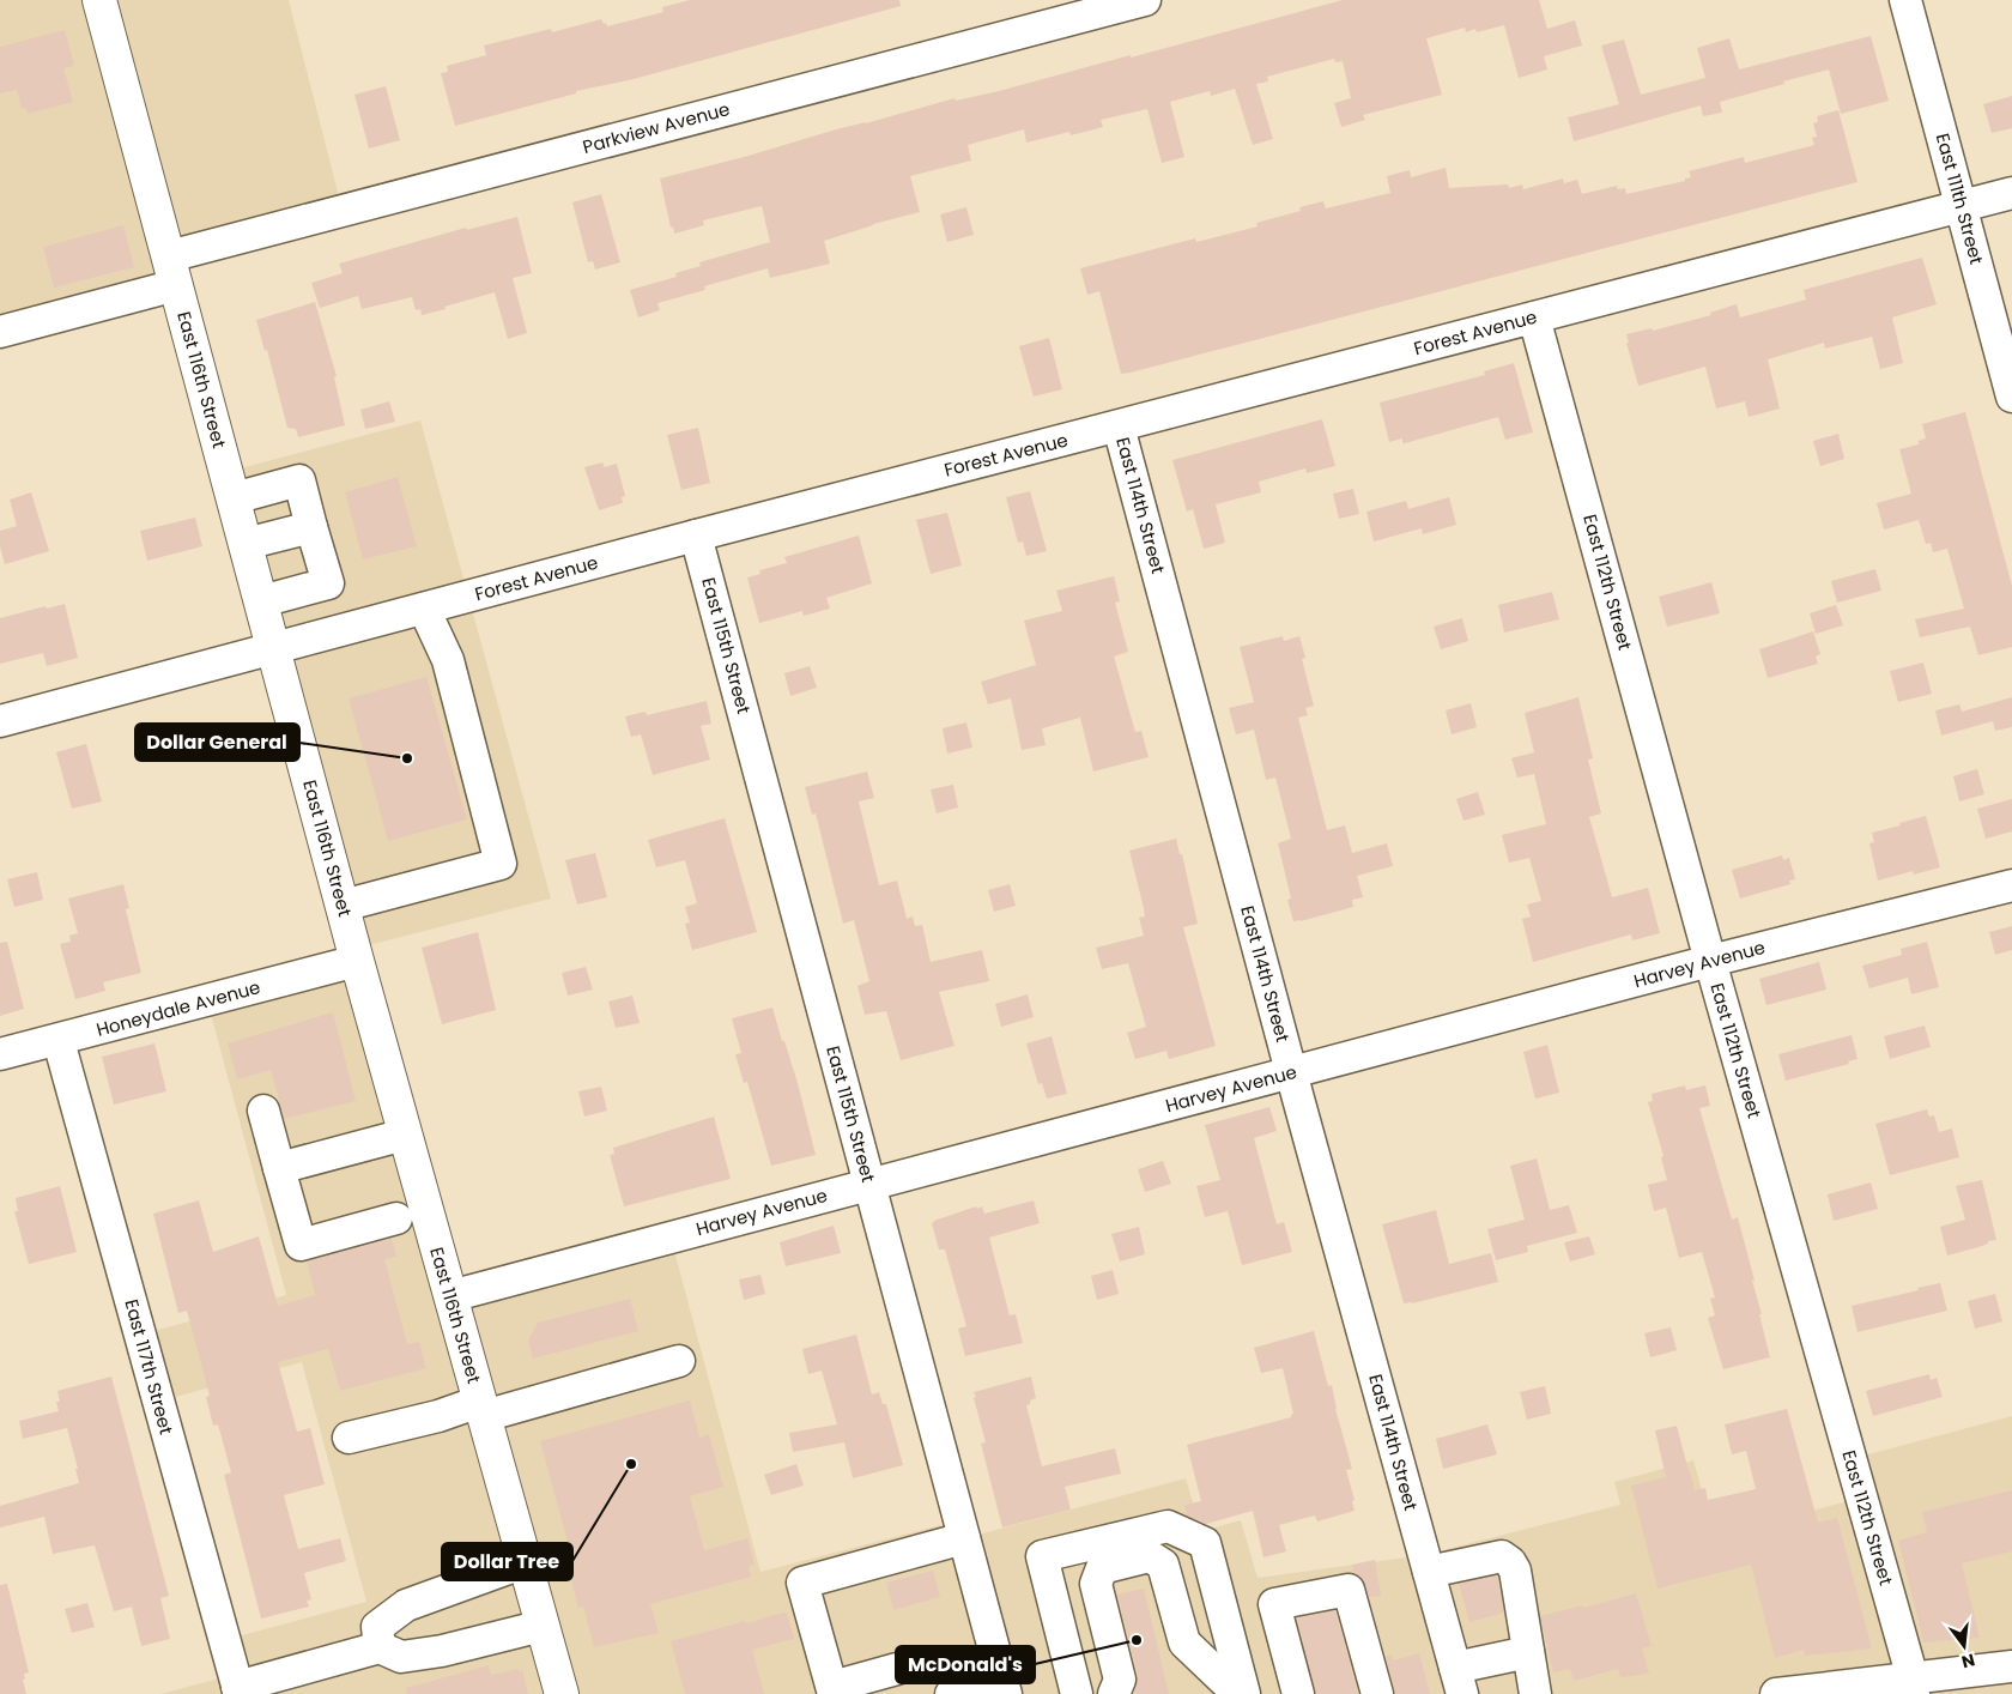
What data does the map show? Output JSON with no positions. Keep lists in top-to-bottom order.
{
  "streets": {
    "main road": ["East 116th Street"],
    "street": [
      "Parkview Avenue",
      "East 111th Street",
      "Forest Avenue",
      "East 114th Street",
      "East 112th Street",
      "East 115th Street",
      "Harvey Avenue",
      "Honeydale Avenue",
      "East 117th Street"
    ]
  },
  "crossings": [
    ["Parkview Avenue", "East 116th Street"],
    ["East 111th Street", "Forest Avenue"],
    ["Forest Avenue", "East 116th Street"],
    ["Forest Avenue", "East 114th Street"],
    ["Forest Avenue", "East 112th Street"],
    ["Forest Avenue", "East 115th Street"],
    ["East 116th Street", "Harvey Avenue"],
    ["East 116th Street", "Honeydale Avenue"],
    ["East 114th Street", "Harvey Avenue"],
    ["East 112th Street", "Harvey Avenue"],
    ["East 115th Street", "Harvey Avenue"],
    ["Honeydale Avenue", "East 117th Street"]
  ],
  "places": ["Dollar General", "Dollar Tree", "McDonald's"],
  "north": "bottom"
}
